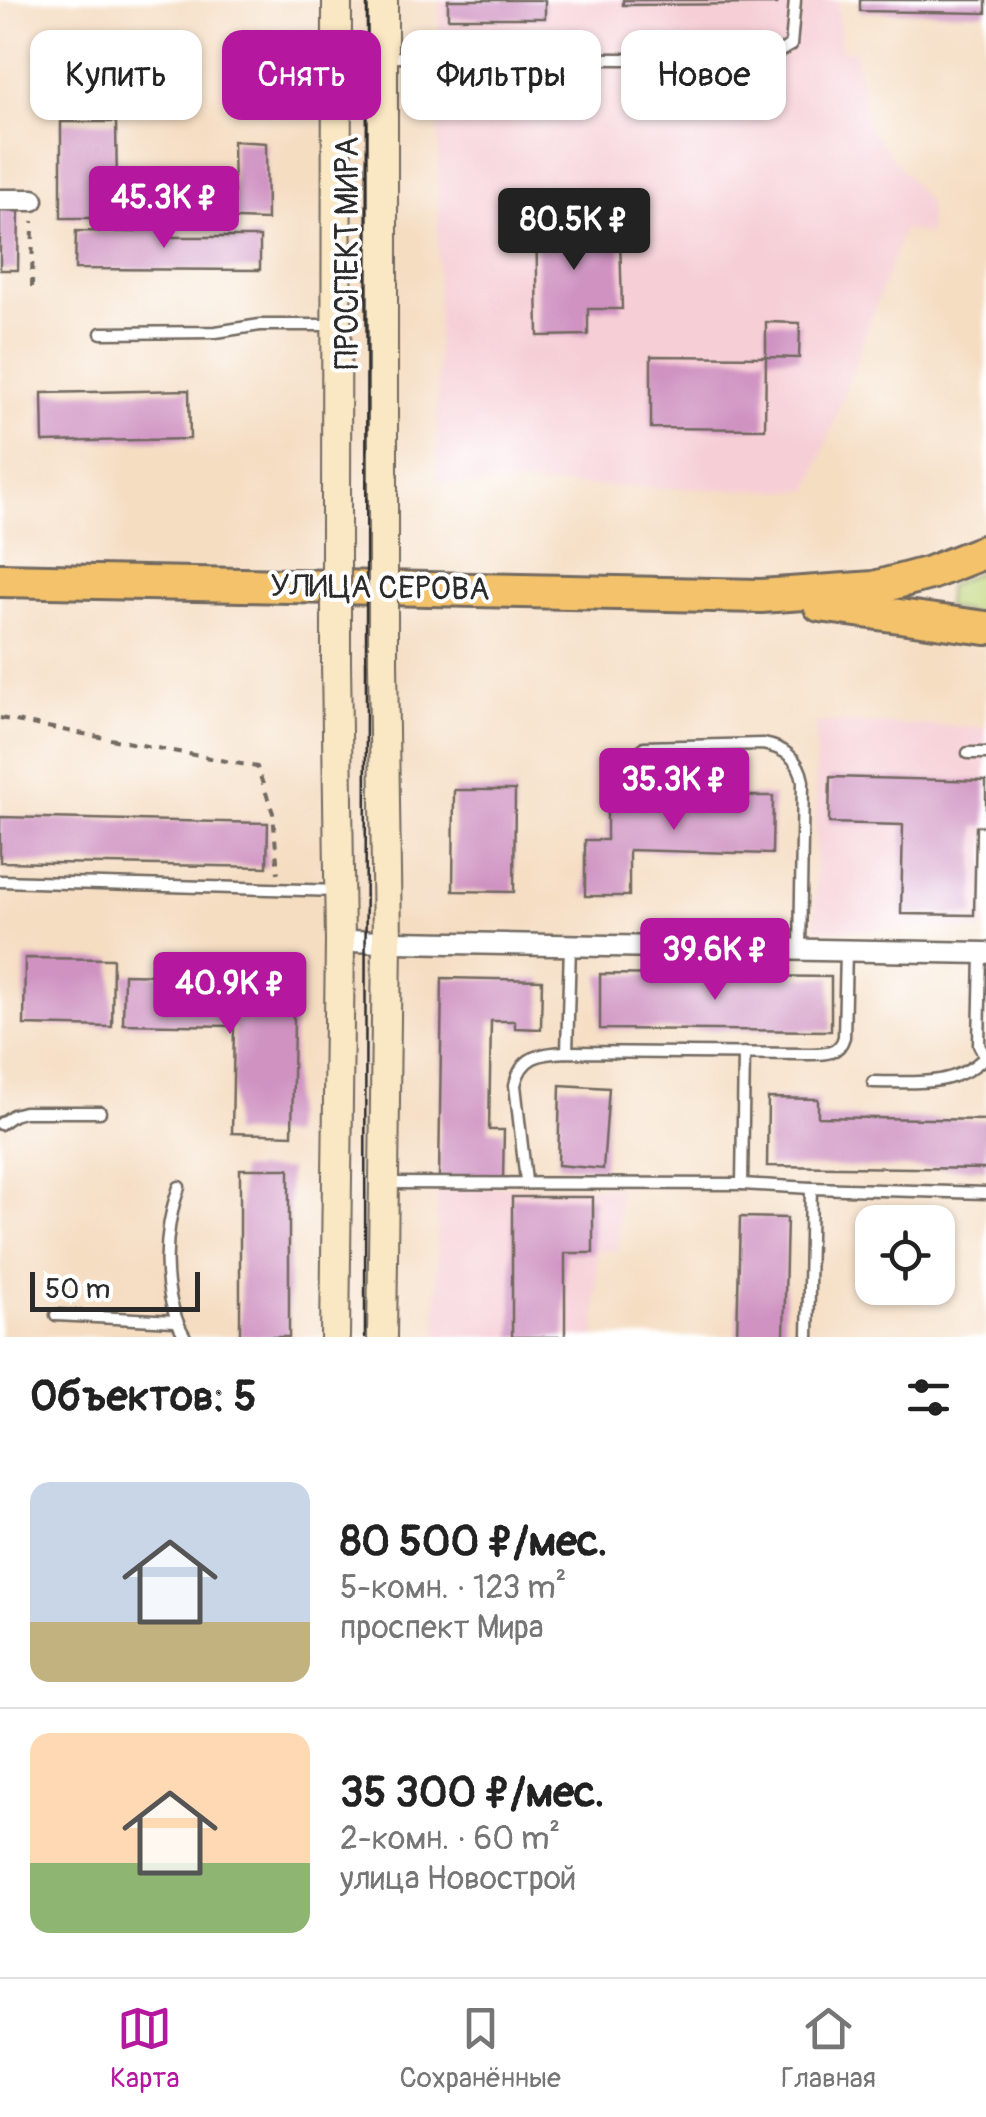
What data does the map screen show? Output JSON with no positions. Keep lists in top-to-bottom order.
{
  "streets": {
    "main road": ["ПРОСПЕКТ МИРА", "УЛИЦА СЕРОВА"]
  },
  "scale_bar": "50 m",
  "page": {
    "chip": [
      "Купить",
      "Снять",
      "Фильтры",
      "Новое"
    ],
    "price": [
      "45.3K ₽",
      "80.5K ₽",
      "35.3K ₽",
      "39.6K ₽",
      "40.9K ₽"
    ],
    "scale": "50 m",
    "heading": "Объектов: 5",
    "list": [
      {
        "name": "80 500 ₽/мес.",
        "note": "5-комн. · 123 m² · проспект Мира"
      },
      {
        "name": "35 300 ₽/мес.",
        "note": "2-комн. · 60 m² · улица Новострой"
      }
    ],
    "tabs": ["Карта", "Сохранённые", "Главная"]
  }
}
